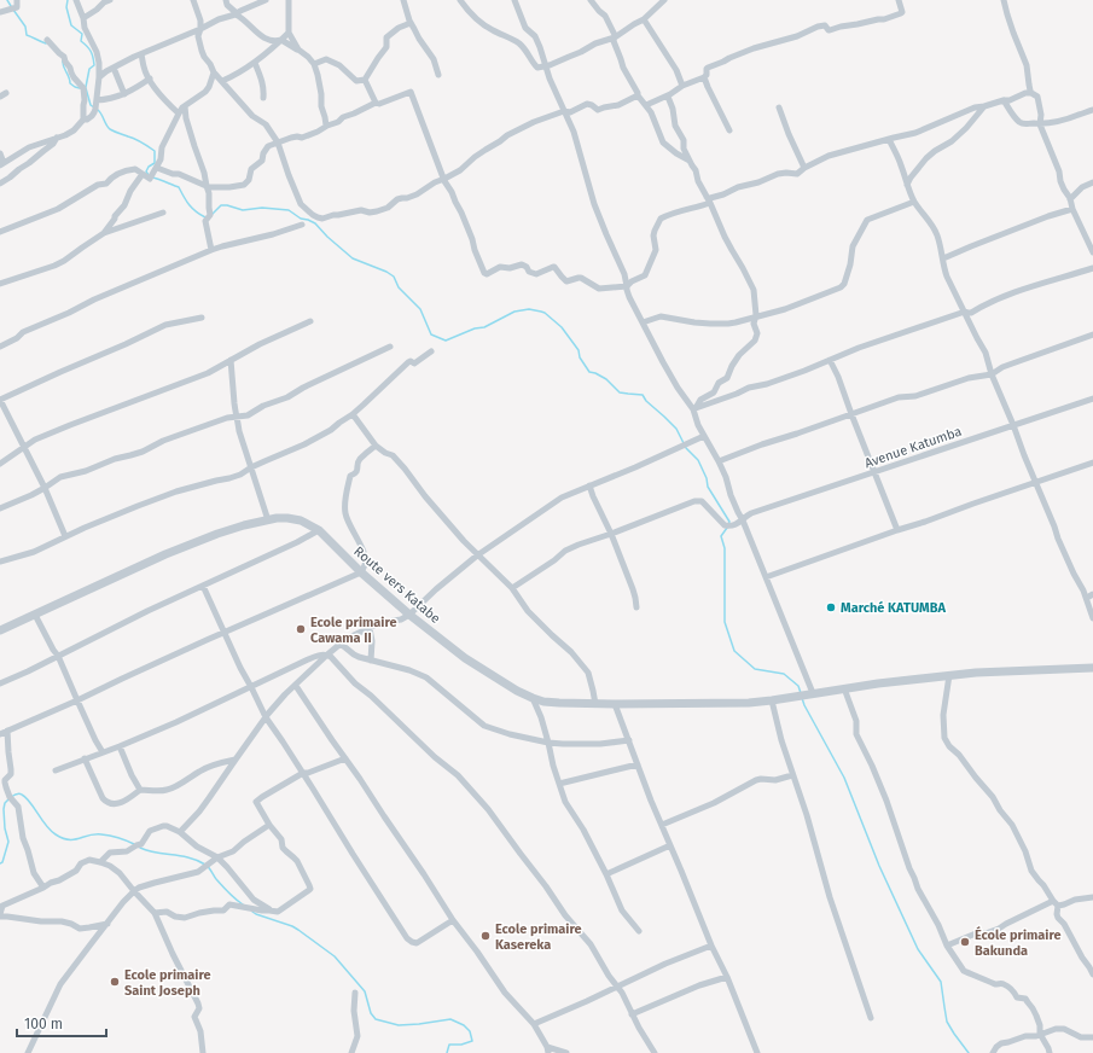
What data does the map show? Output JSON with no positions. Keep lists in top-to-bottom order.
{
  "streets": {
    "street": ["Avenue Katumba", "Route vers Katabe"]
  },
  "places": [
    "Marché KATUMBA",
    "Ecole primaire Cawama II",
    "Ecole primaire Kasereka",
    "École primaire Bakunda",
    "Ecole primaire Saint Joseph"
  ],
  "scale_bar": "100 m"
}
